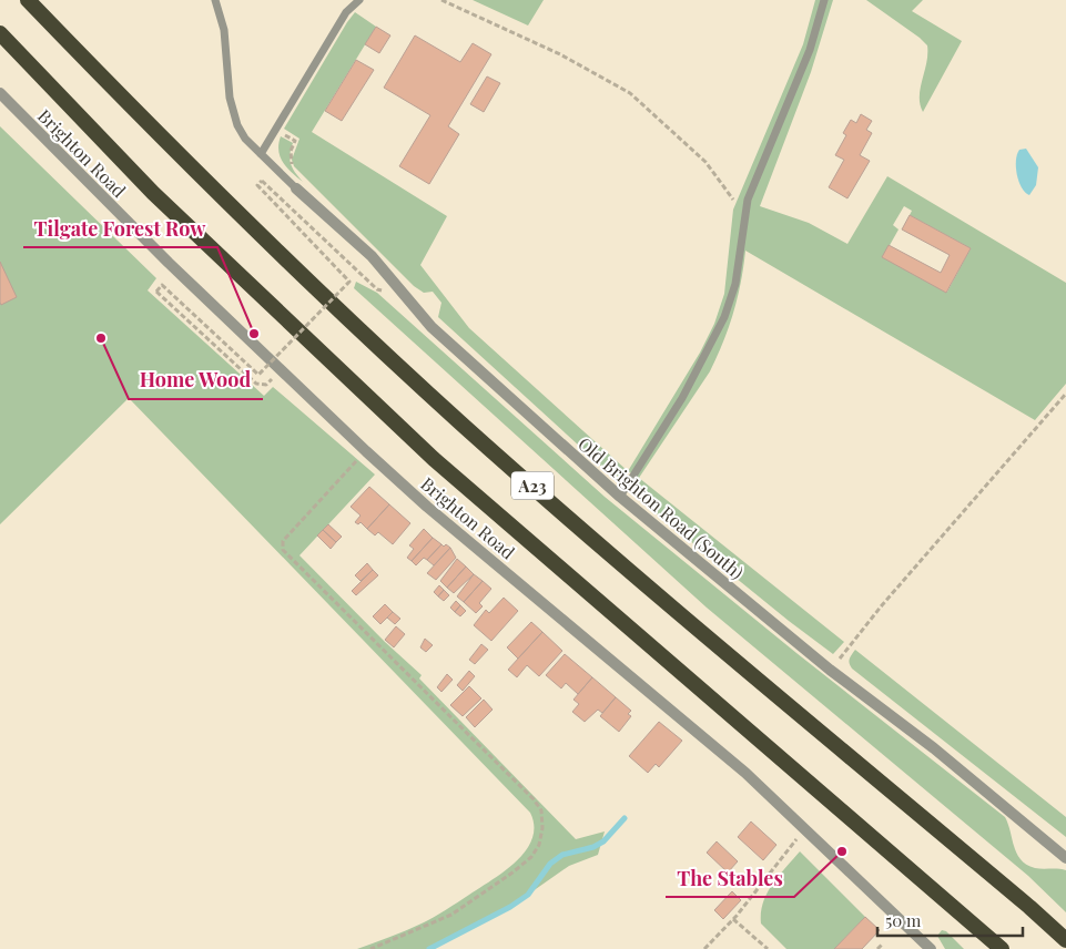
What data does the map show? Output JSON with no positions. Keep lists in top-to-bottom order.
{
  "streets": {
    "highway": ["A23"],
    "street": ["Brighton Road", "Old Brighton Road (South)"]
  },
  "places": ["Tilgate Forest Row", "Home Wood", "The Stables"],
  "scale_bar": "50 m"
}
